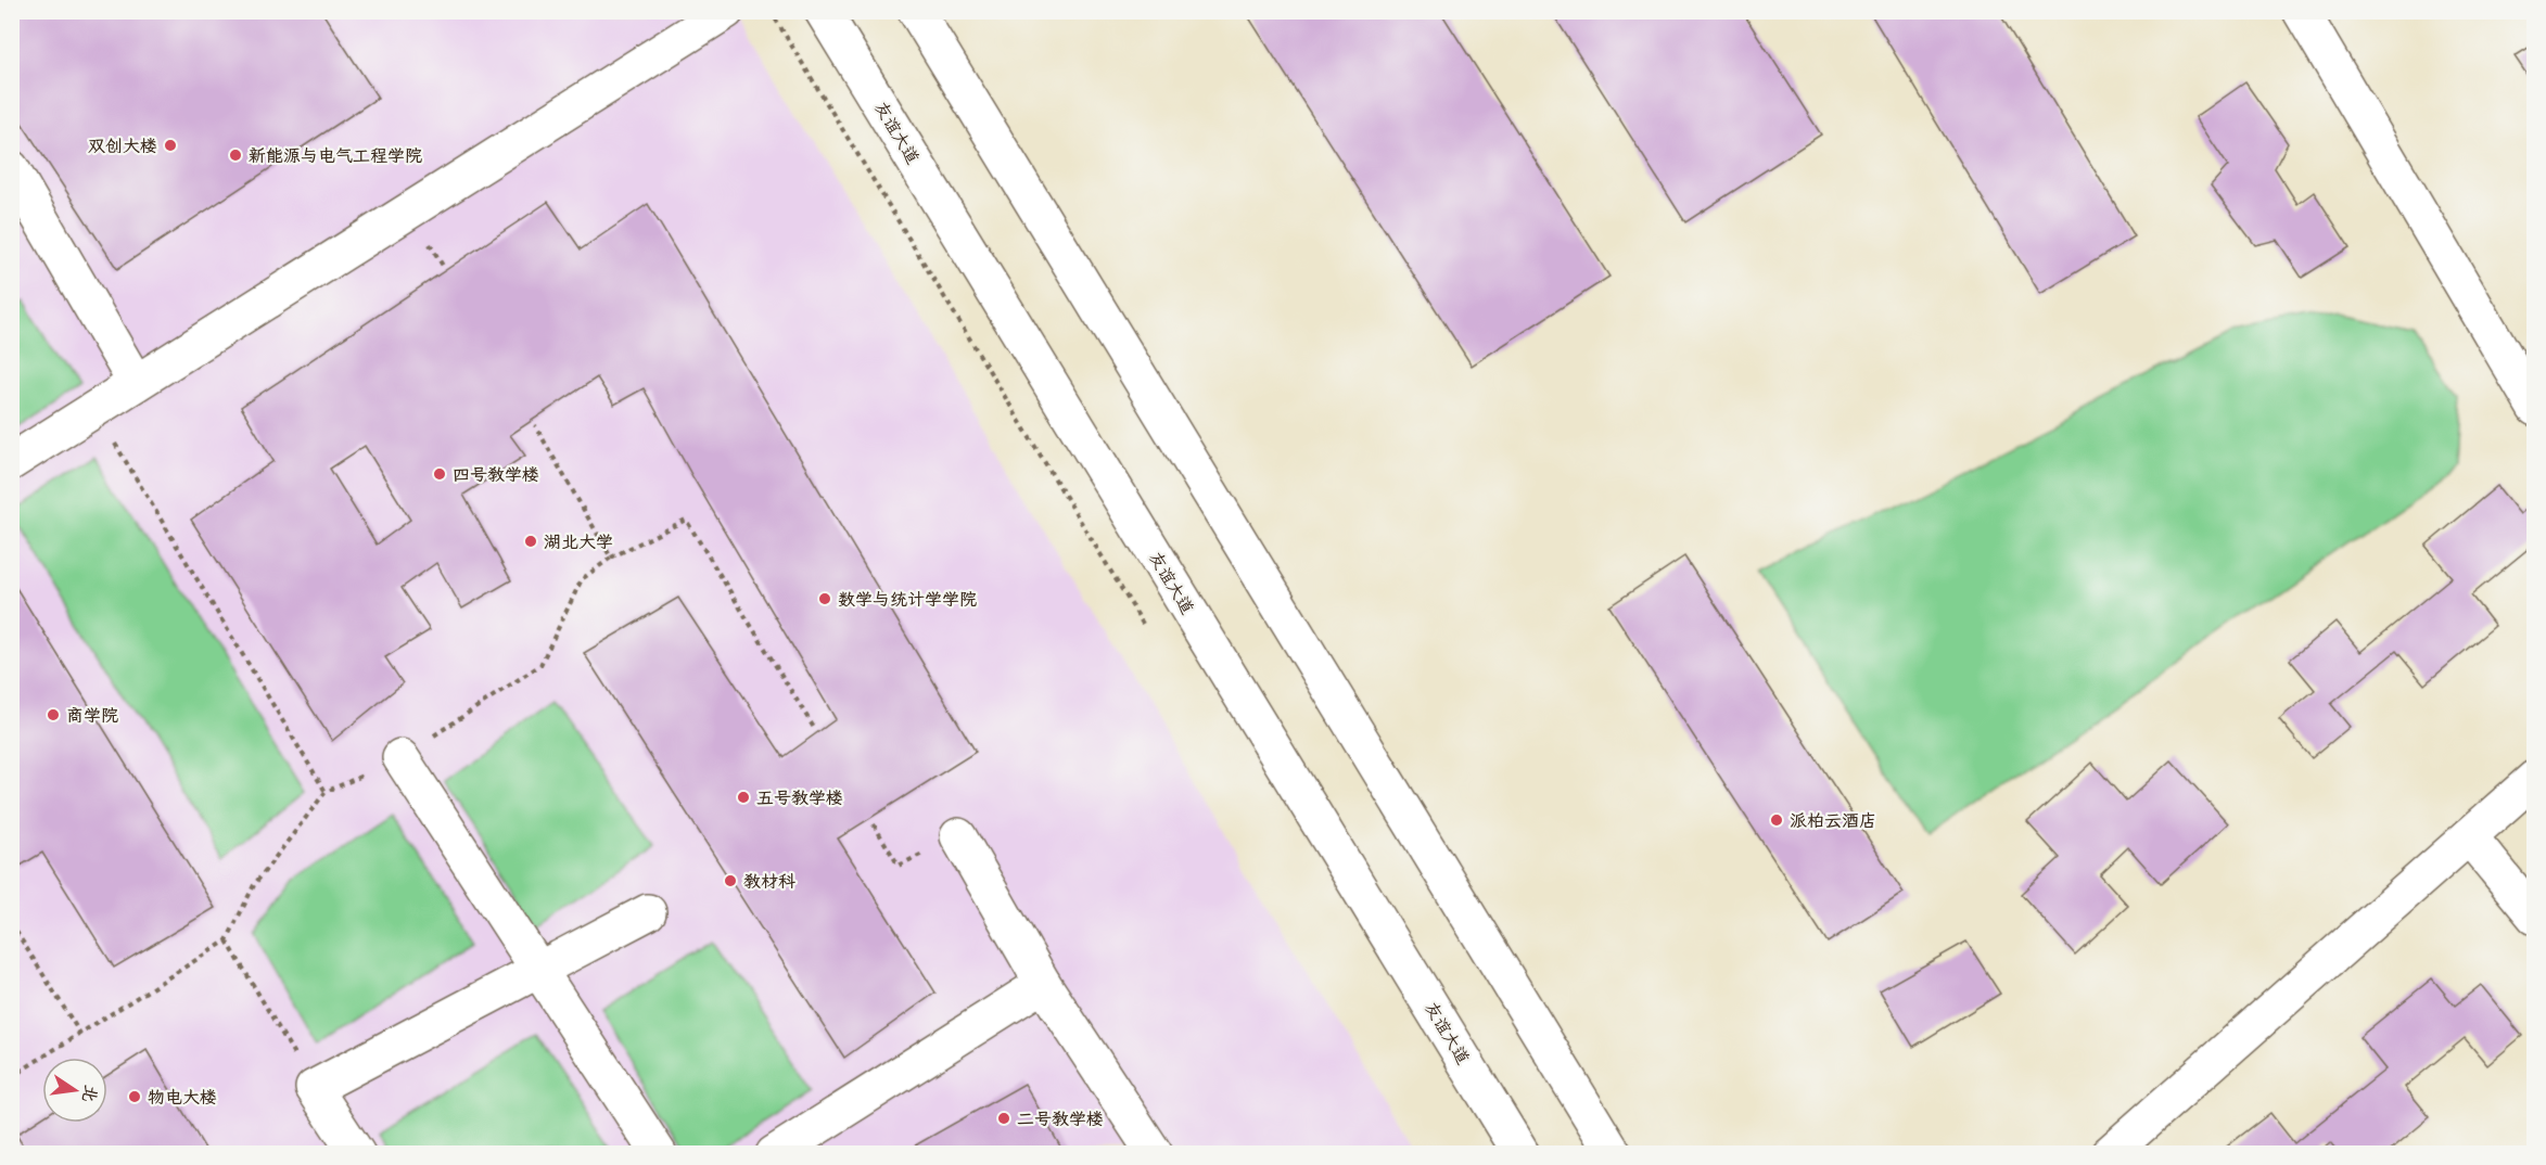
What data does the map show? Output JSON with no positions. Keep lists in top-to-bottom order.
{
  "streets": {
    "street": ["友谊大道"]
  },
  "places": [
    "双创大楼",
    "新能源与电气工程学院",
    "四号教学楼",
    "湖北大学",
    "数学与统计学学院",
    "商学院",
    "五号教学楼",
    "派柏云酒店",
    "教材科",
    "物电大楼",
    "二号教学楼"
  ],
  "north": "right"
}
